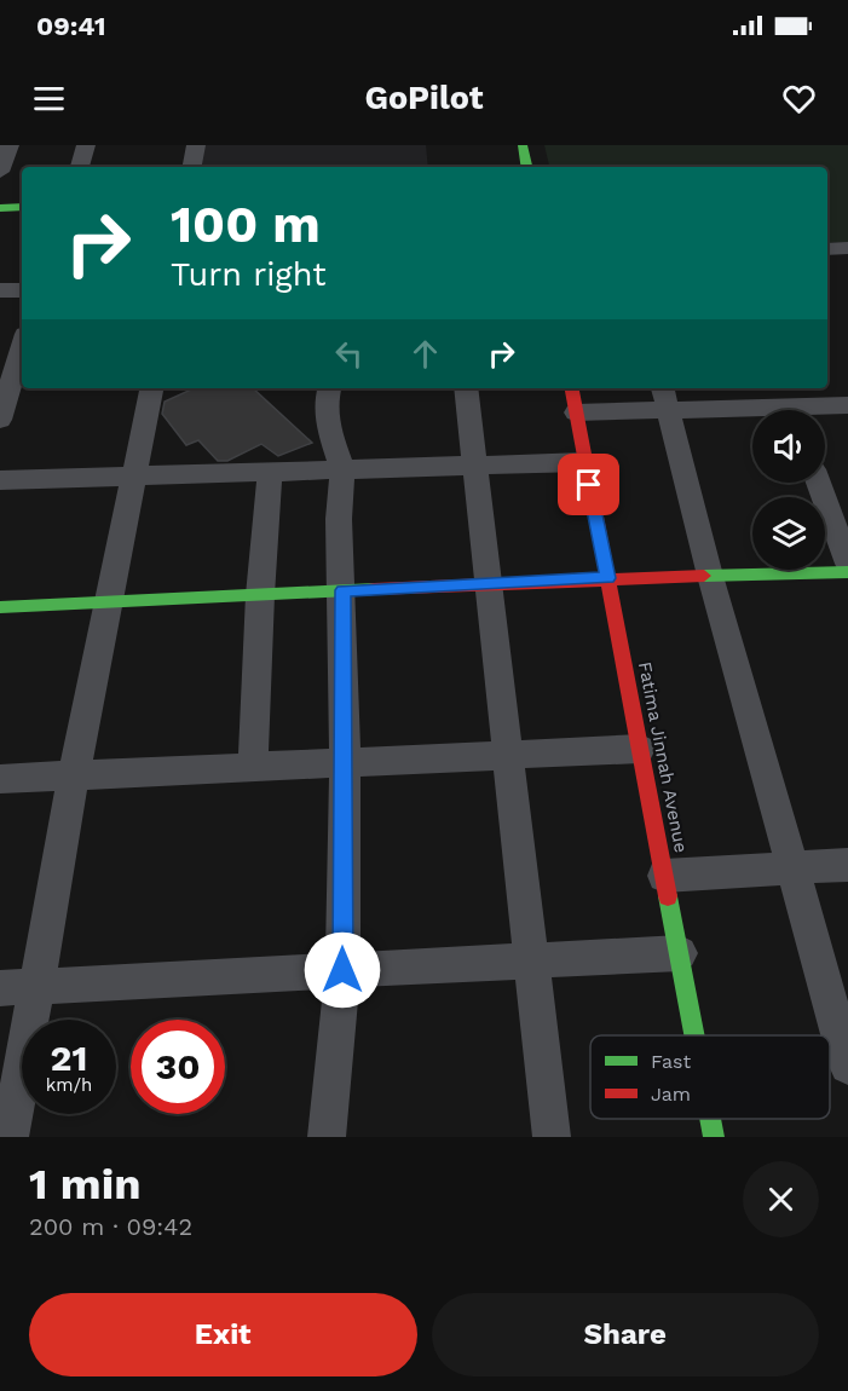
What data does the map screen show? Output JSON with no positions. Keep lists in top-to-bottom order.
{
  "streets": {
    "street": ["Fatima Jinnah Avenue"]
  },
  "legend": ["Fast", "Jam"],
  "page": {
    "status": "09:41",
    "header": "GoPilot",
    "turn": ["100 m", "Turn right"],
    "speed": "21 km/h",
    "limit": "30",
    "heading": ["1 min", "200 m · 09:42"],
    "buttons": ["Exit", "Share"]
  }
}
